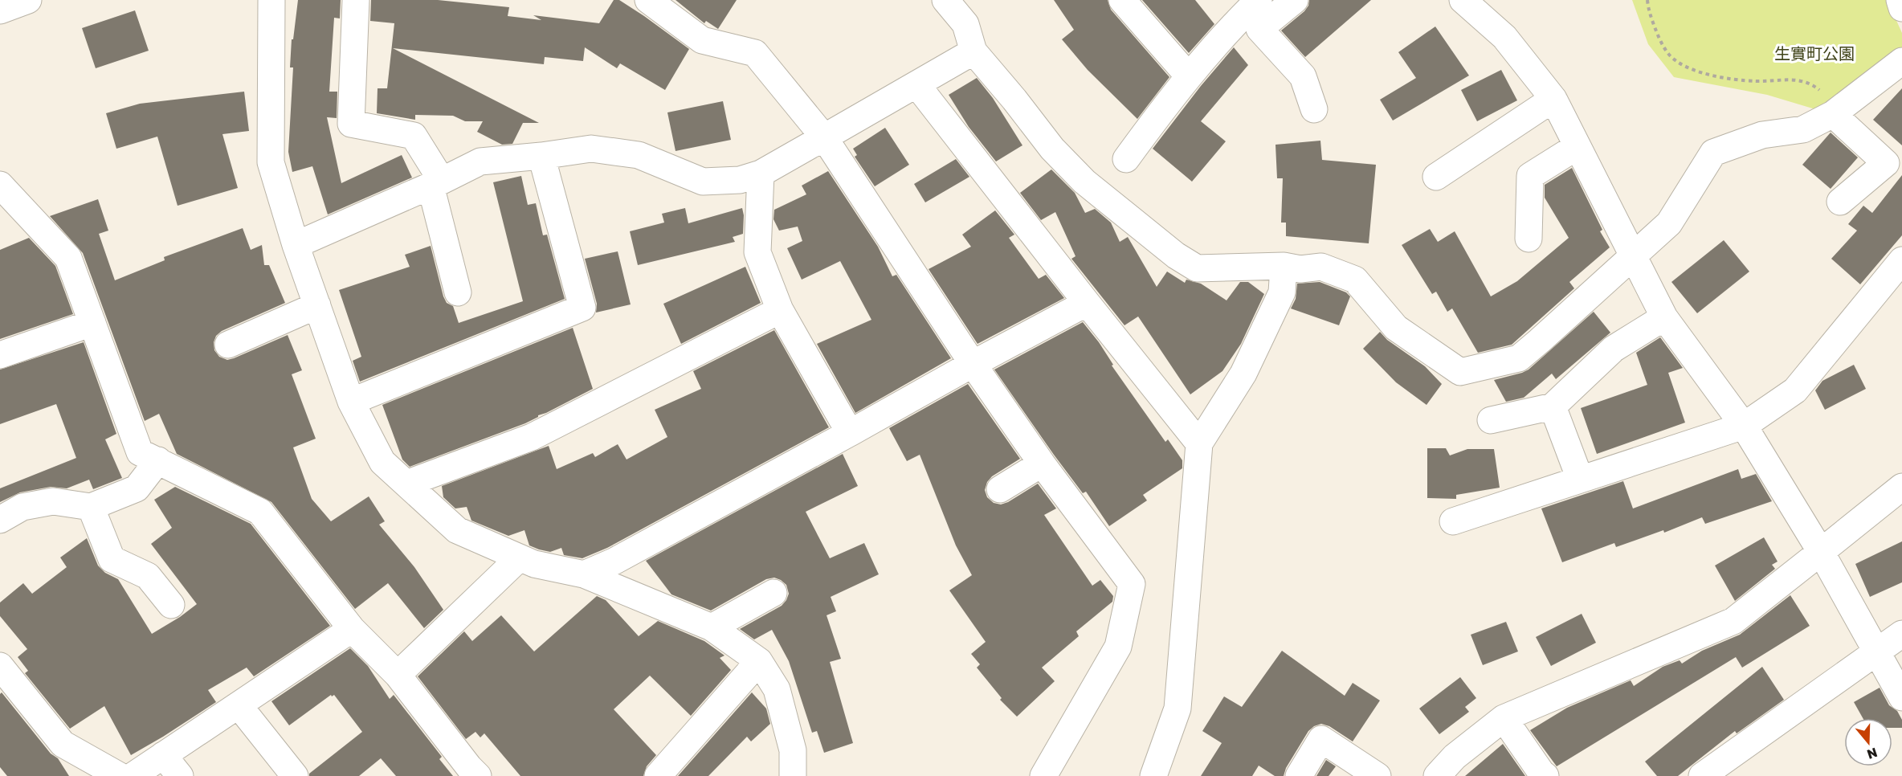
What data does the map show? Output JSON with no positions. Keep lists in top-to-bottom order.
{
  "parks": ["生實町公園"],
  "north": "bottom"
}
